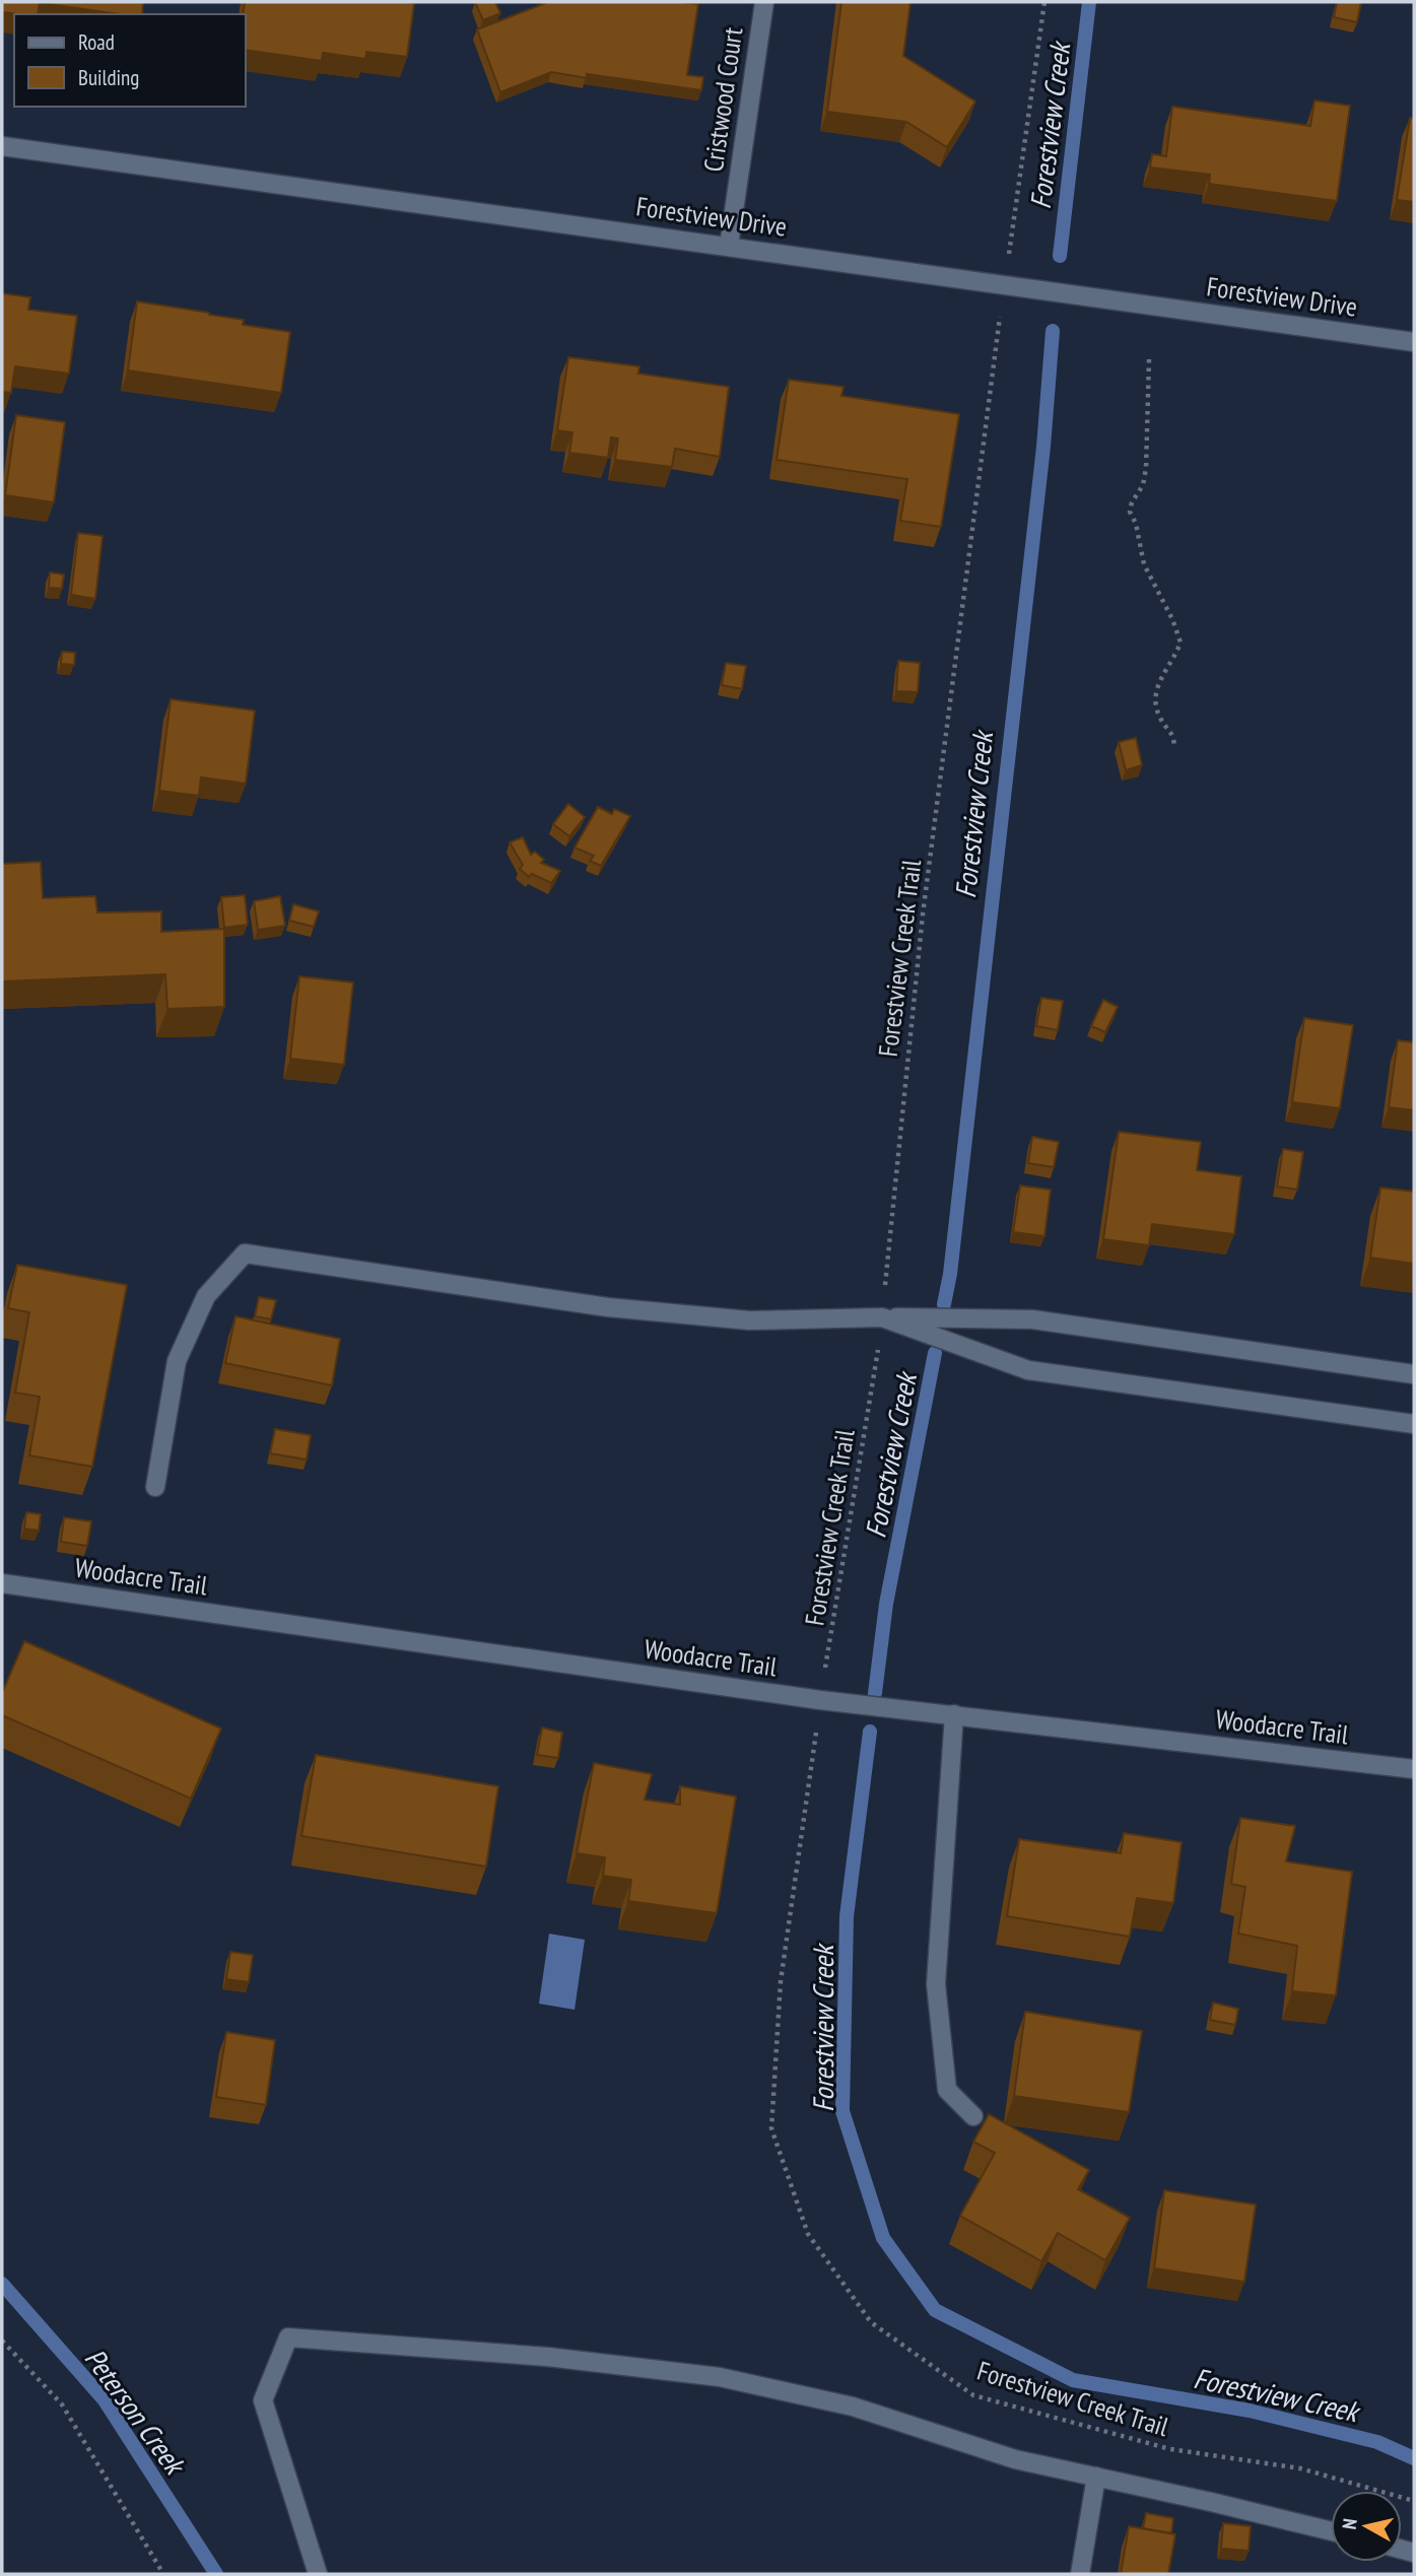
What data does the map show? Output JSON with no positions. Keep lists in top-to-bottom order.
{
  "streets": {
    "street": ["Cristwood Court", "Forestview Drive", "Woodacre Trail"],
    "path": ["Forestview Creek Trail"]
  },
  "crossings": [
    ["Cristwood Court", "Forestview Drive"],
    ["Forestview Creek Trail", "Woodacre Trail"]
  ],
  "water": ["Forestview Creek", "Peterson Creek"],
  "legend": ["Road", "Building"],
  "north": "left"
}
